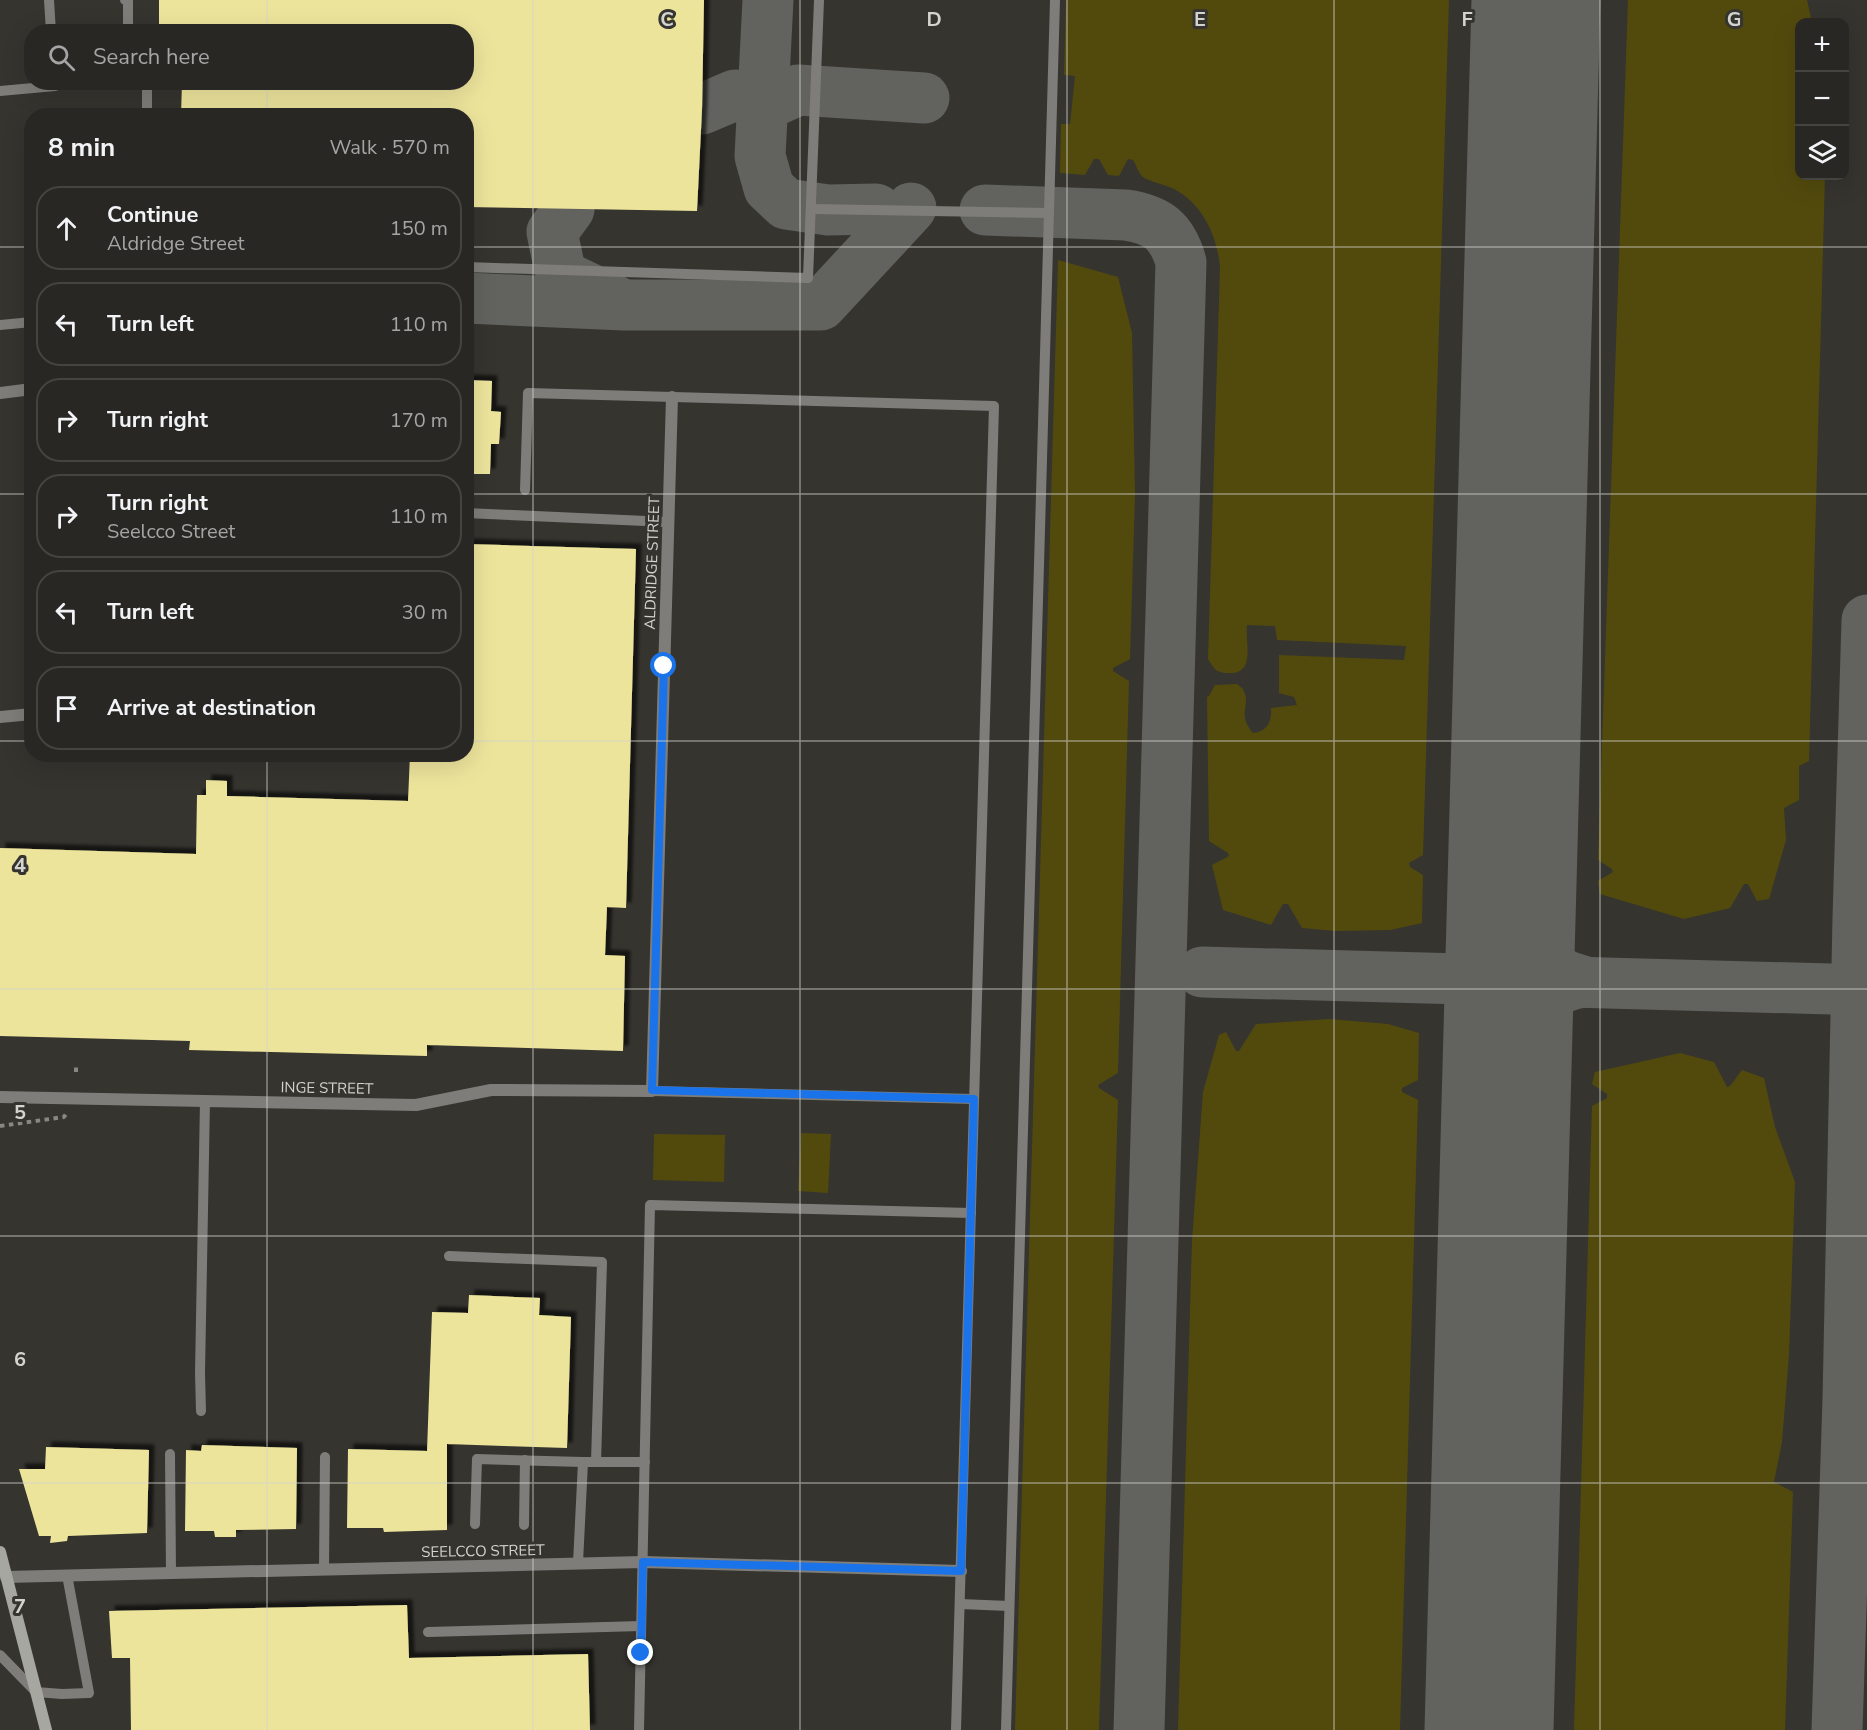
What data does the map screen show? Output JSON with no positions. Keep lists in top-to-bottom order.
{
  "streets": {
    "street": ["ALDRIDGE STREET", "INGE STREET", "SEELCCO STREET"]
  },
  "crossings": [
    ["ALDRIDGE STREET", "INGE STREET"]
  ],
  "page": {
    "map_buttons": ["+", "−"],
    "search": "Search here",
    "heading": ["8 min", "Walk · 570 m"],
    "list": [
      ["Continue", "Aldridge Street", "150 m"],
      ["Turn left", "110 m"],
      ["Turn right", "170 m"],
      ["Turn right", "Seelcco Street", "110 m"],
      ["Turn left", "30 m"],
      "Arrive at destination"
    ]
  },
  "grid": {
    "columns": [
      "C",
      "D",
      "E",
      "F",
      "G"
    ],
    "rows": [
      "4",
      "5",
      "6",
      "7"
    ]
  }
}
